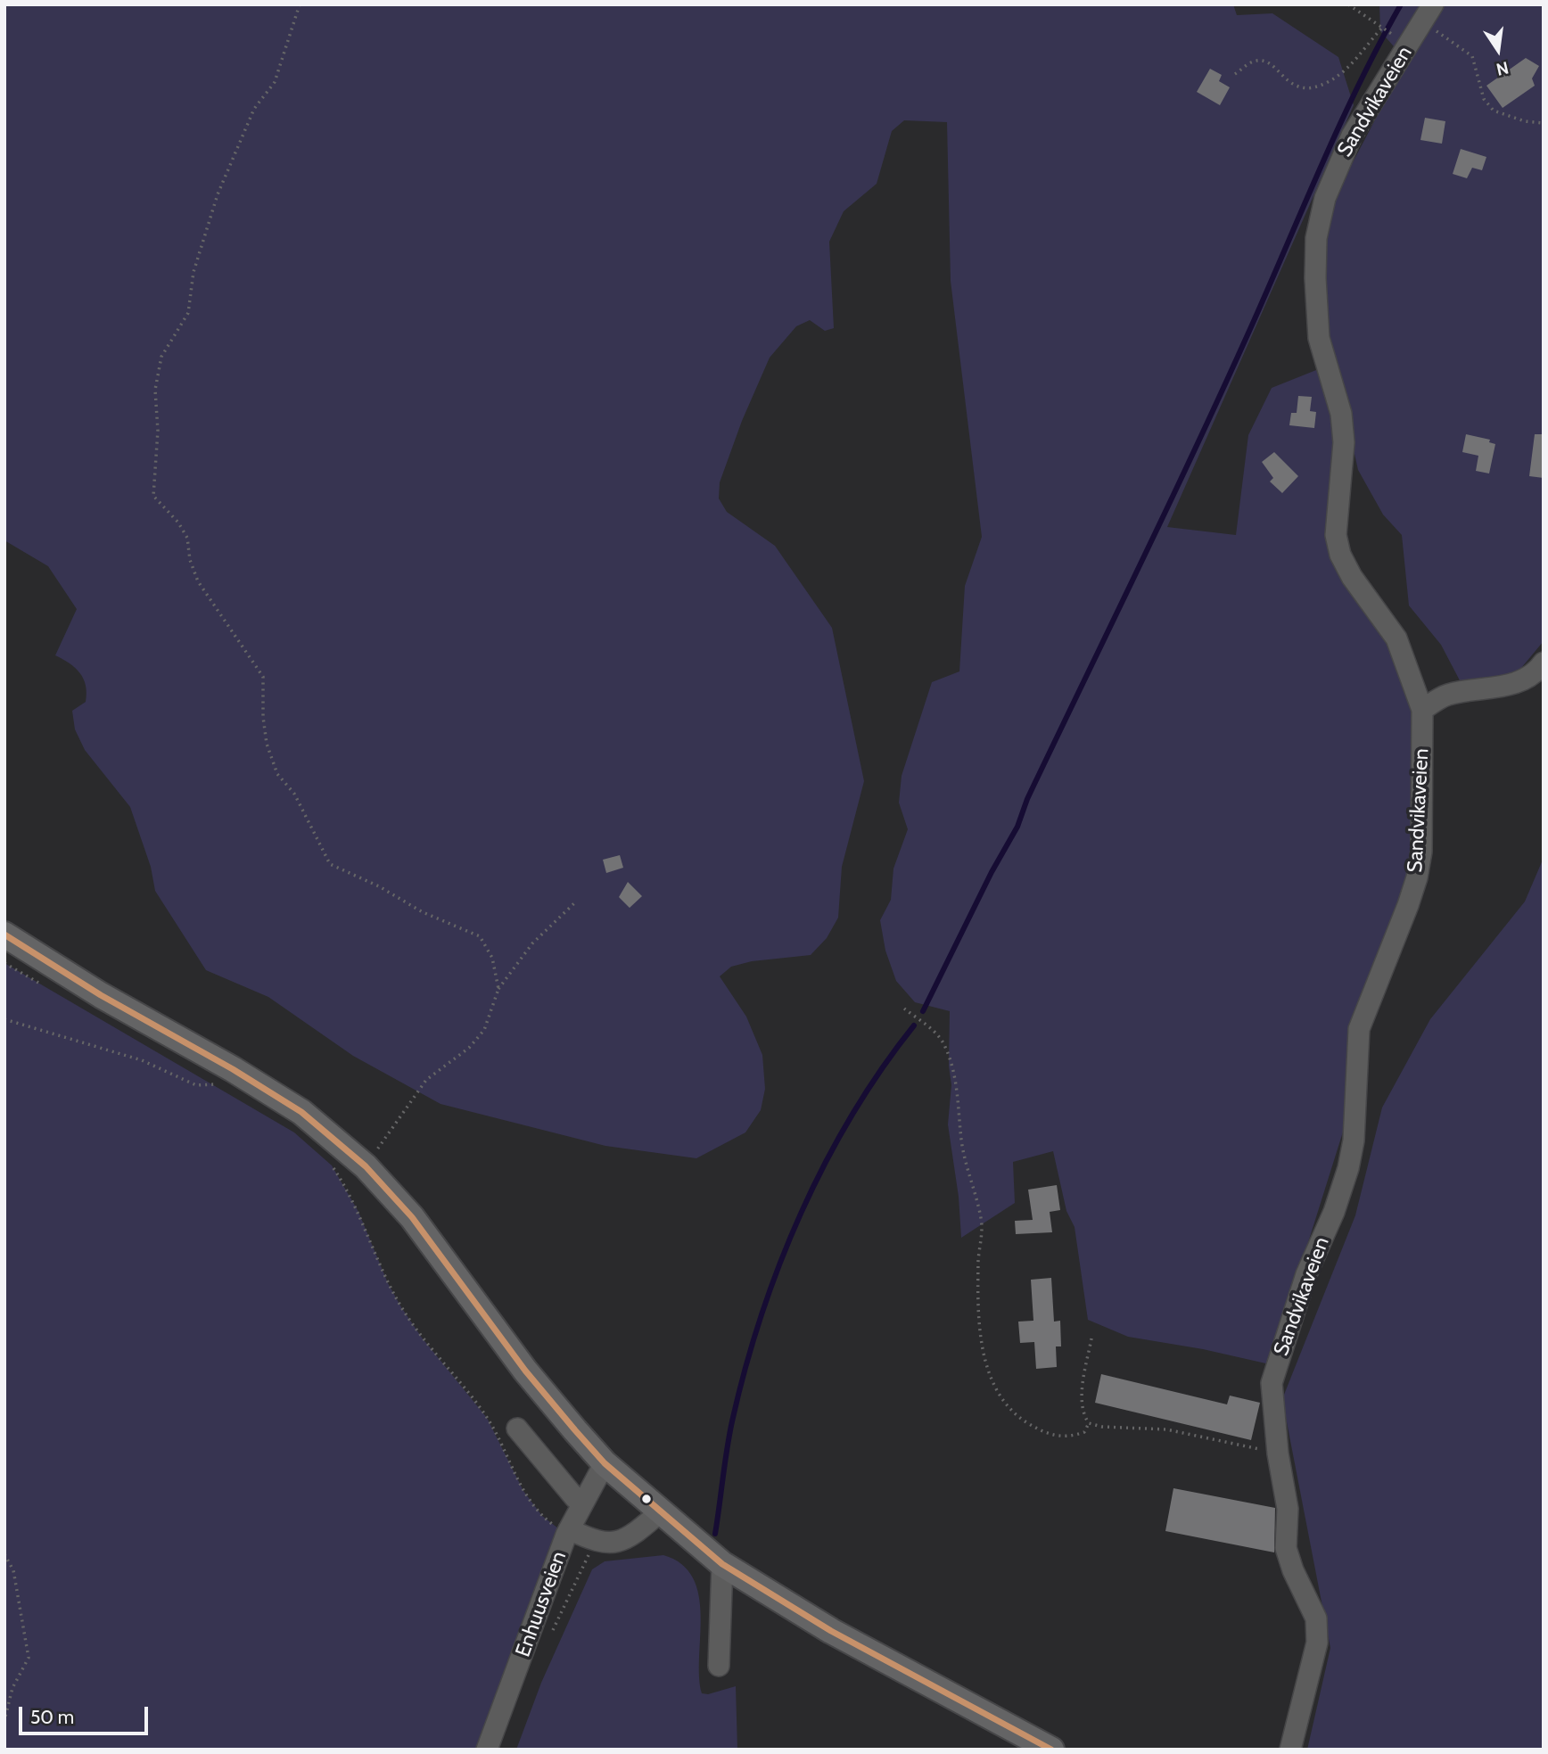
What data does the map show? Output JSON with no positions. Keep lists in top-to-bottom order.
{
  "streets": {
    "street": ["Sandvikaveien", "Enhuusveien"]
  },
  "scale_bar": "50 m",
  "north": "bottom"
}
